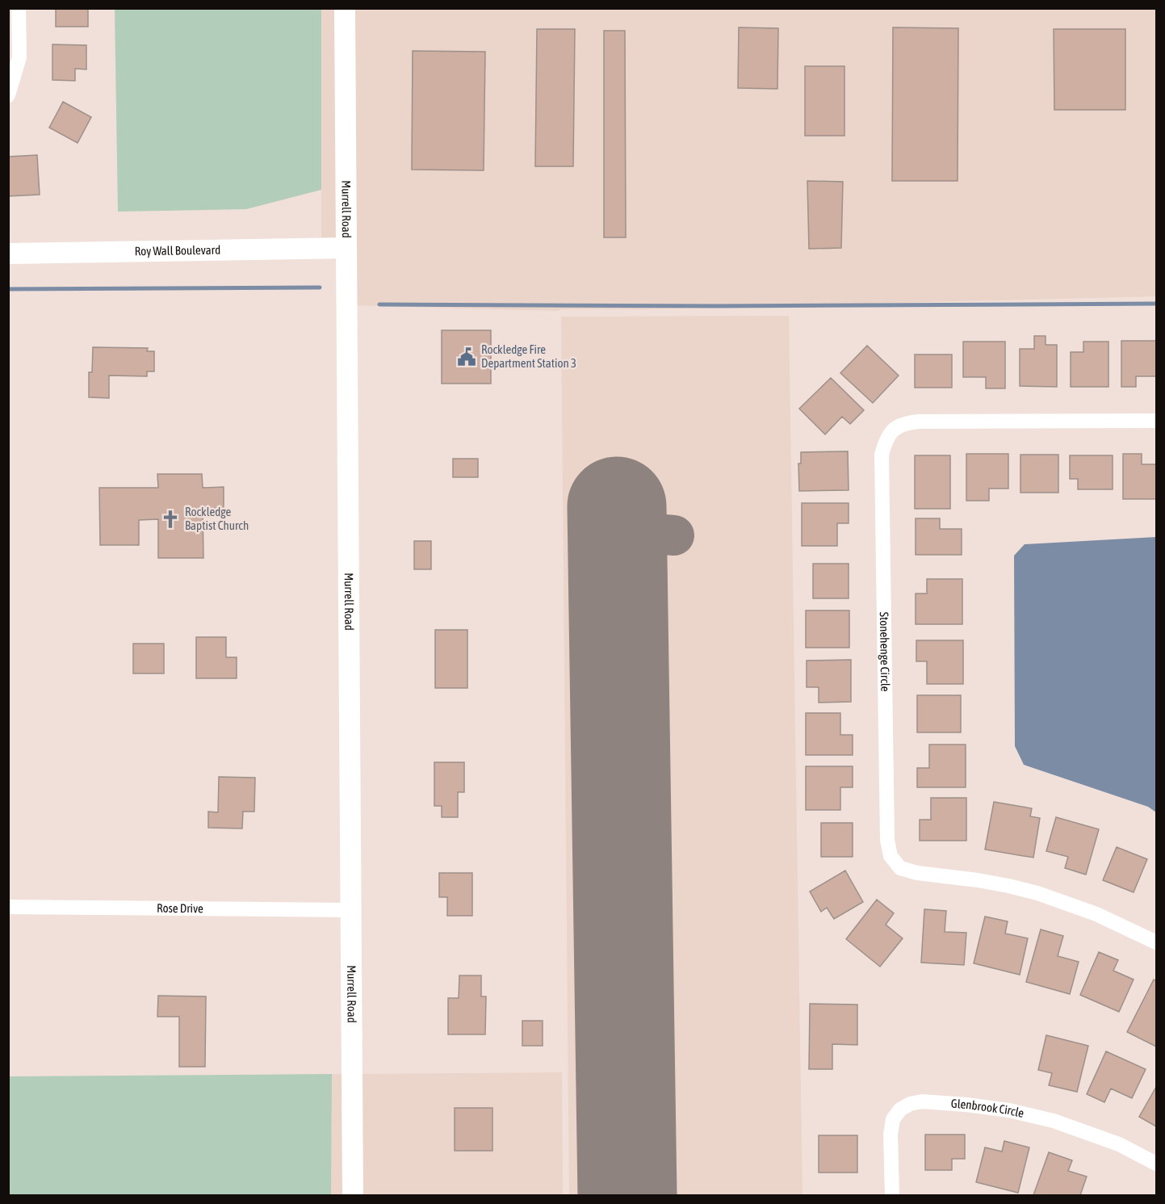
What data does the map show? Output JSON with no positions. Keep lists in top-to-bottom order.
{
  "streets": {
    "street": [
      "Murrell Road",
      "Roy Wall Boulevard",
      "Stonehenge Circle",
      "Rose Drive",
      "Glenbrook Circle"
    ]
  },
  "crossings": [
    ["Murrell Road", "Roy Wall Boulevard"],
    ["Murrell Road", "Rose Drive"]
  ],
  "places": {
    "public building": ["Rockledge Fire Department Station 3"],
    "church": ["Rockledge Baptist Church"]
  }
}
